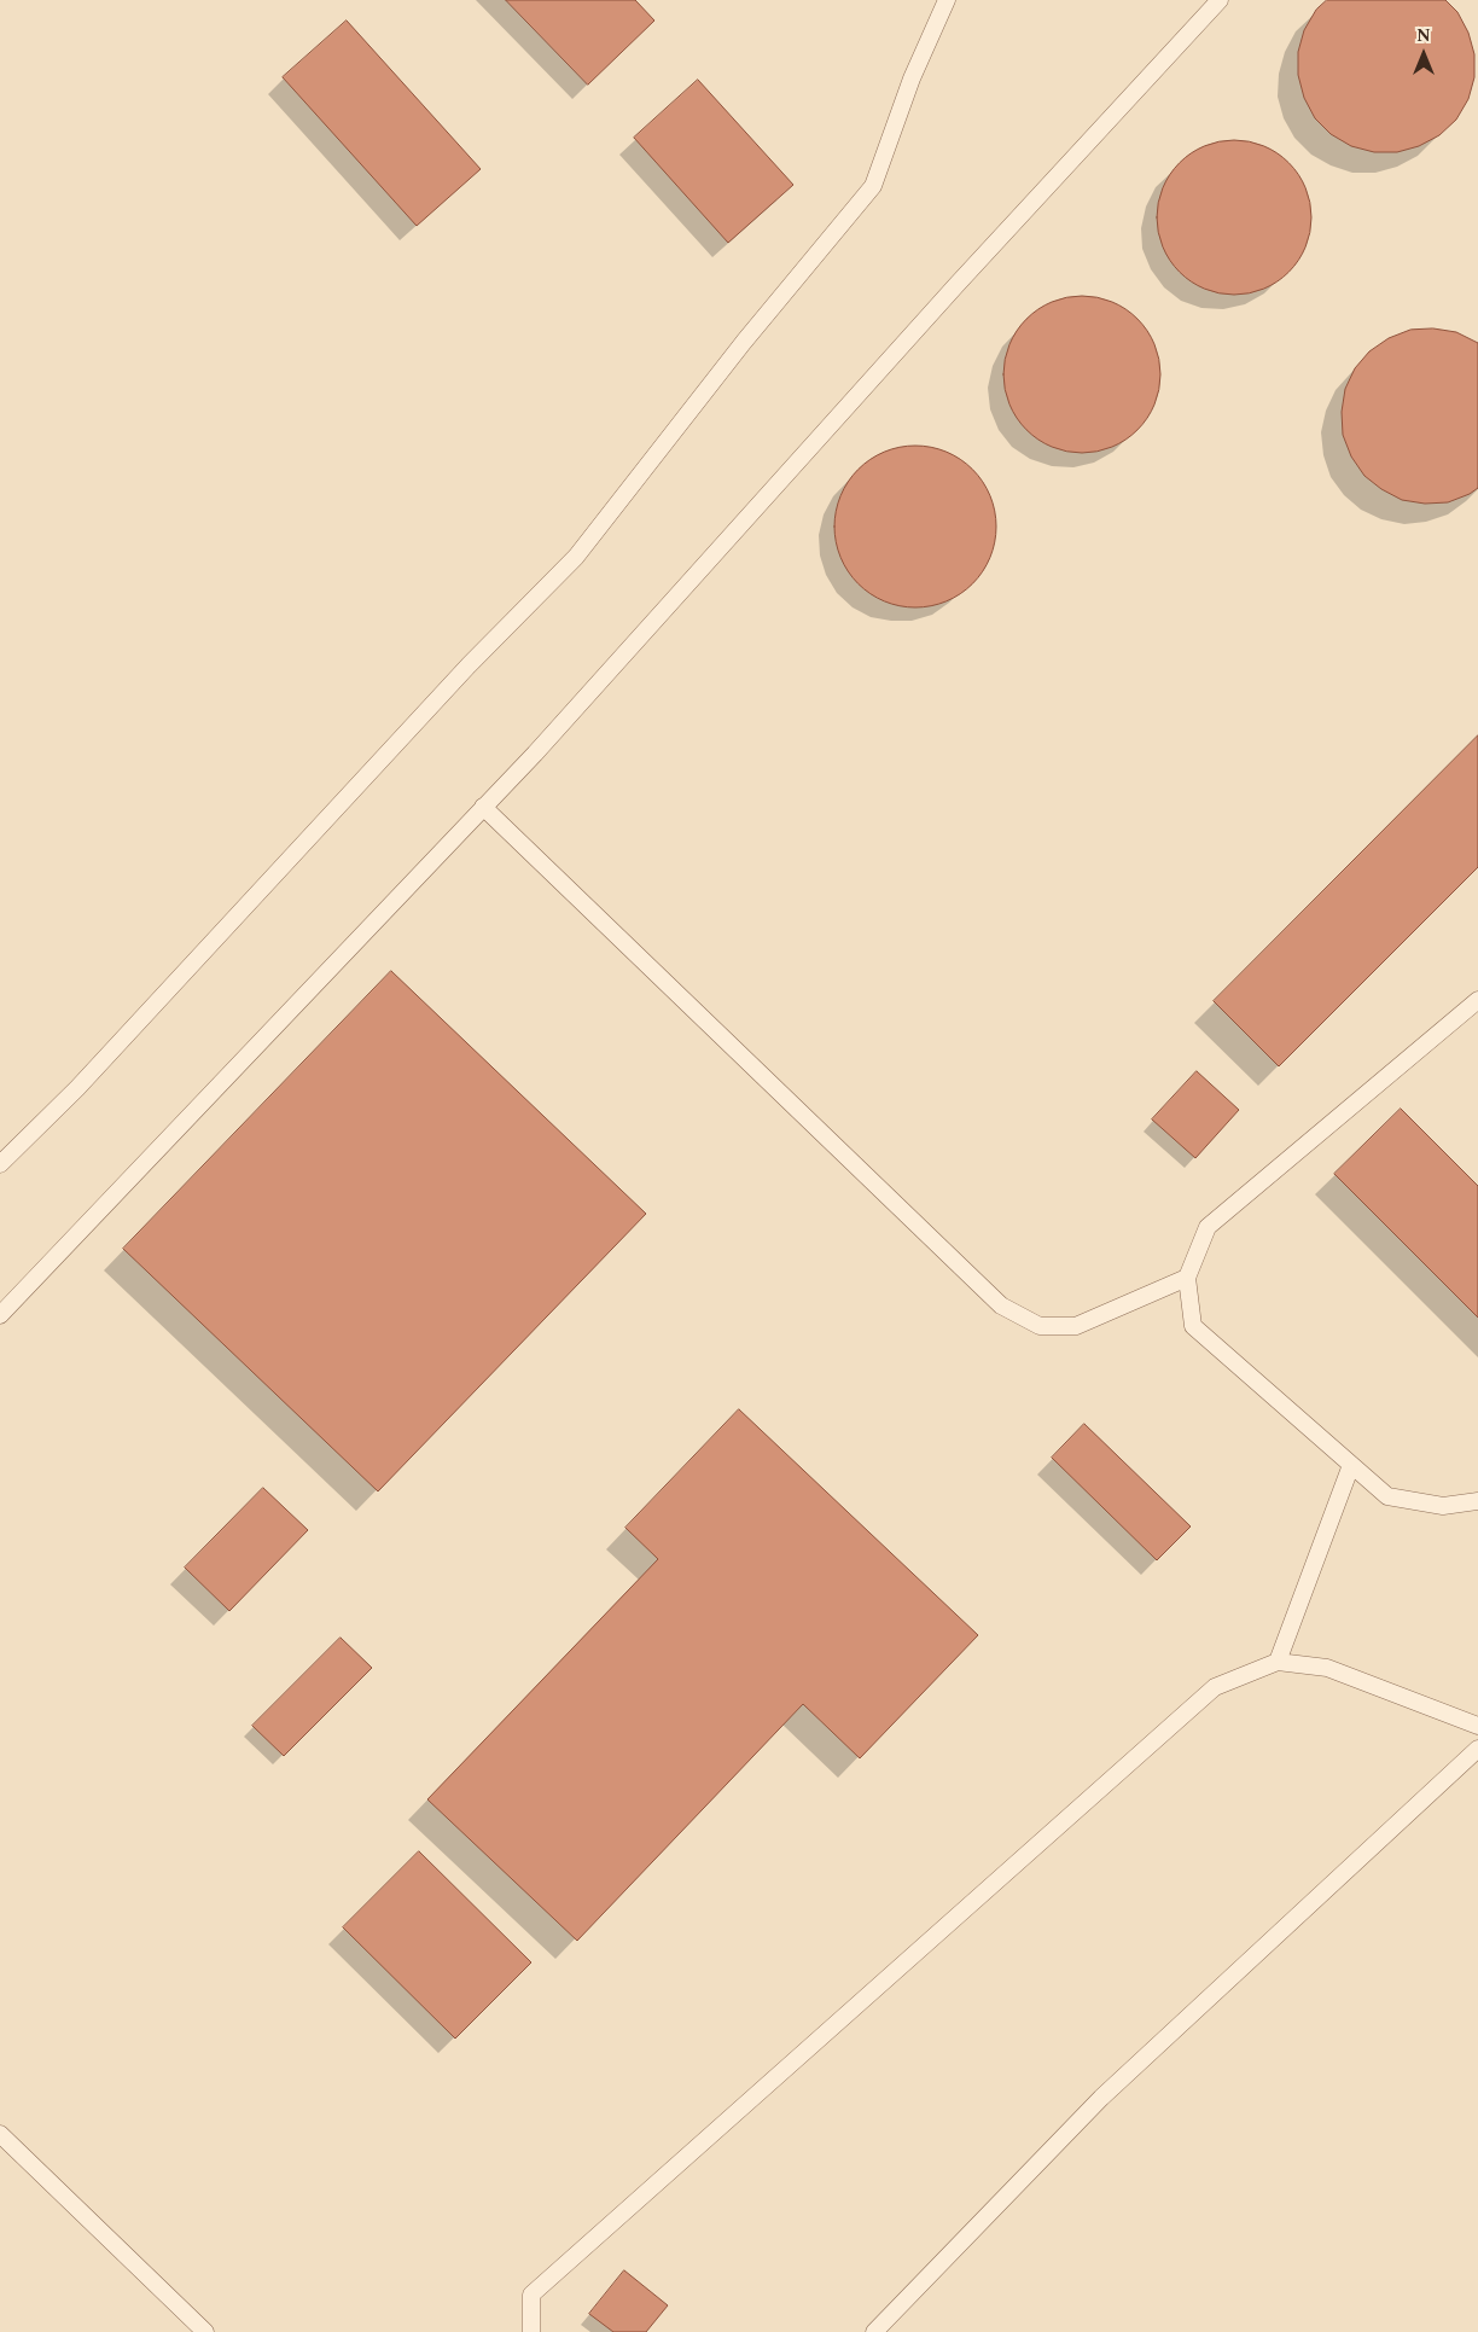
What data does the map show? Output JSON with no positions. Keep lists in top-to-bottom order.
{
  "north": "top"
}
